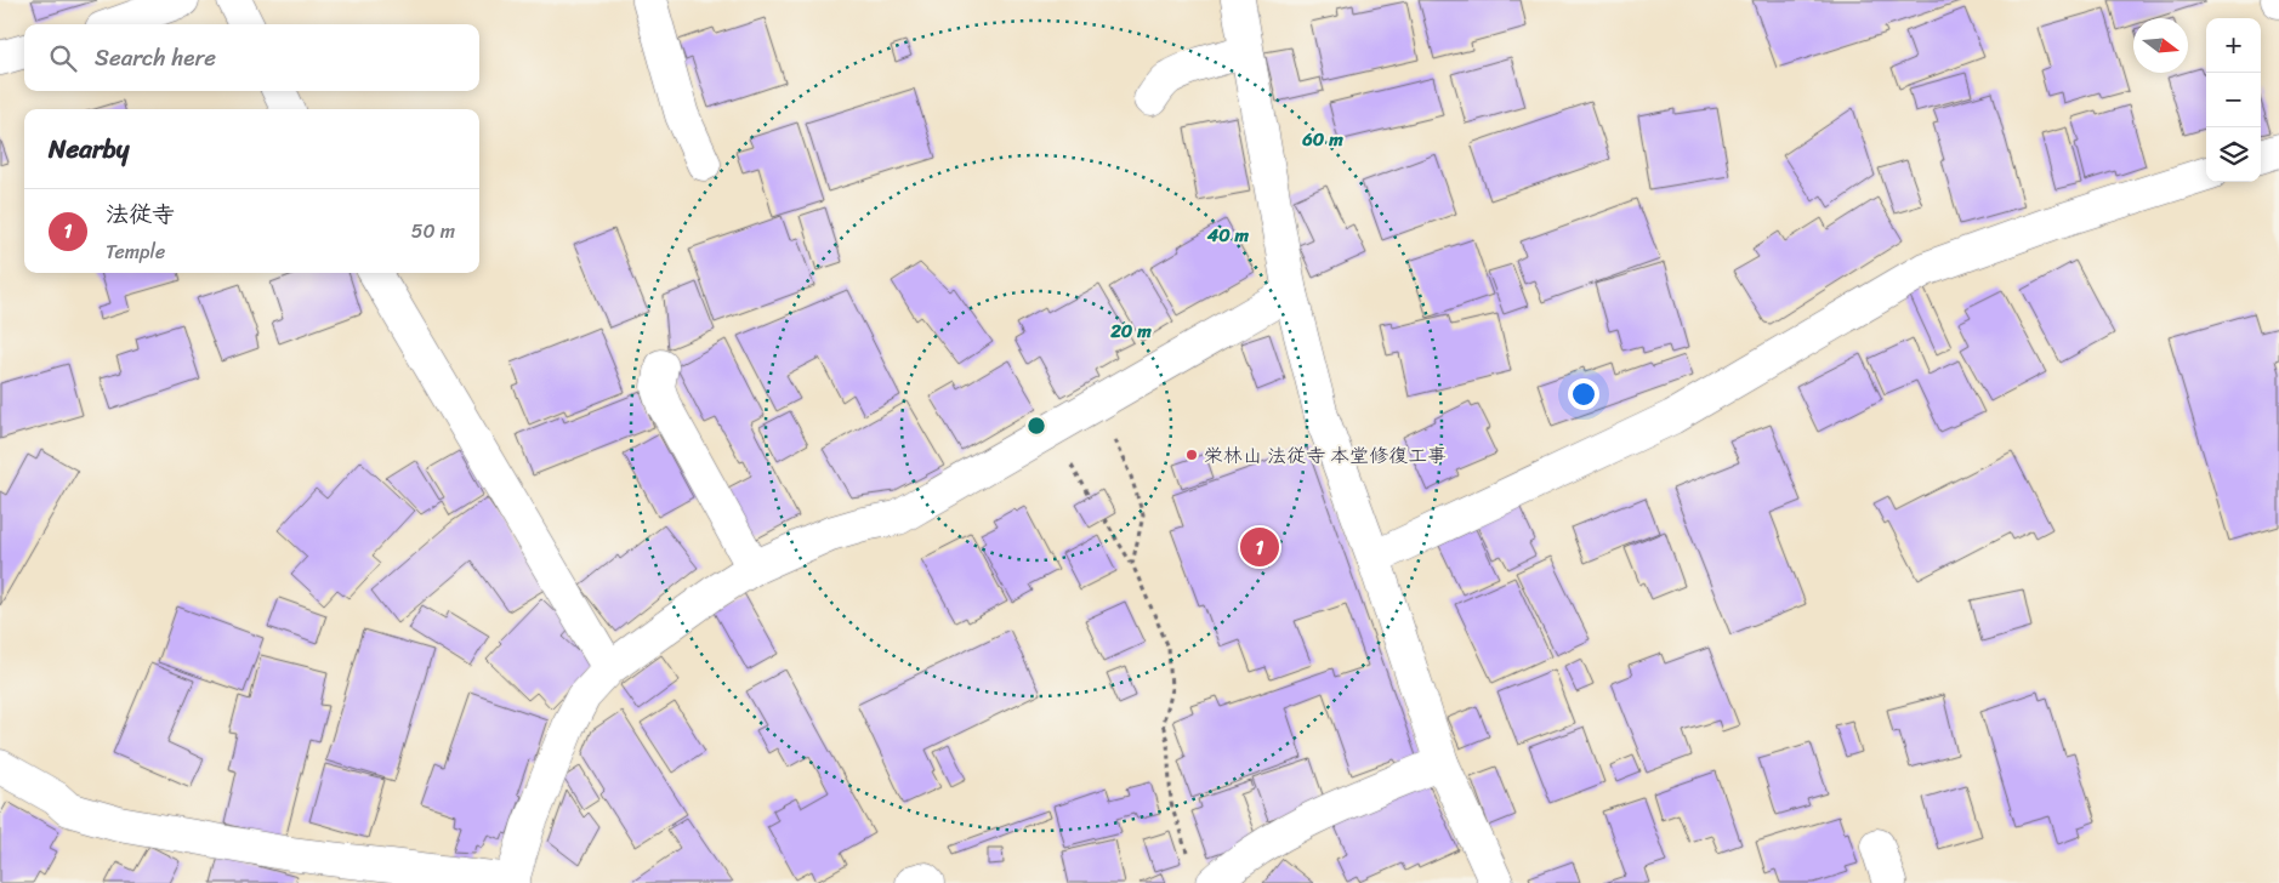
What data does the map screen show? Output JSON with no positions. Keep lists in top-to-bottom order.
{
  "places": ["栄林山 法従寺 本堂修復工事"],
  "north": "right",
  "page": {
    "map_buttons": ["+", "−"],
    "search": "Search here",
    "heading": "Nearby",
    "list": [
      {
        "mark": "1",
        "name": "法従寺",
        "note": "Temple",
        "value": "50 m"
      }
    ],
    "pins": "1"
  },
  "rings": ["60 m", "40 m", "20 m"]
}
